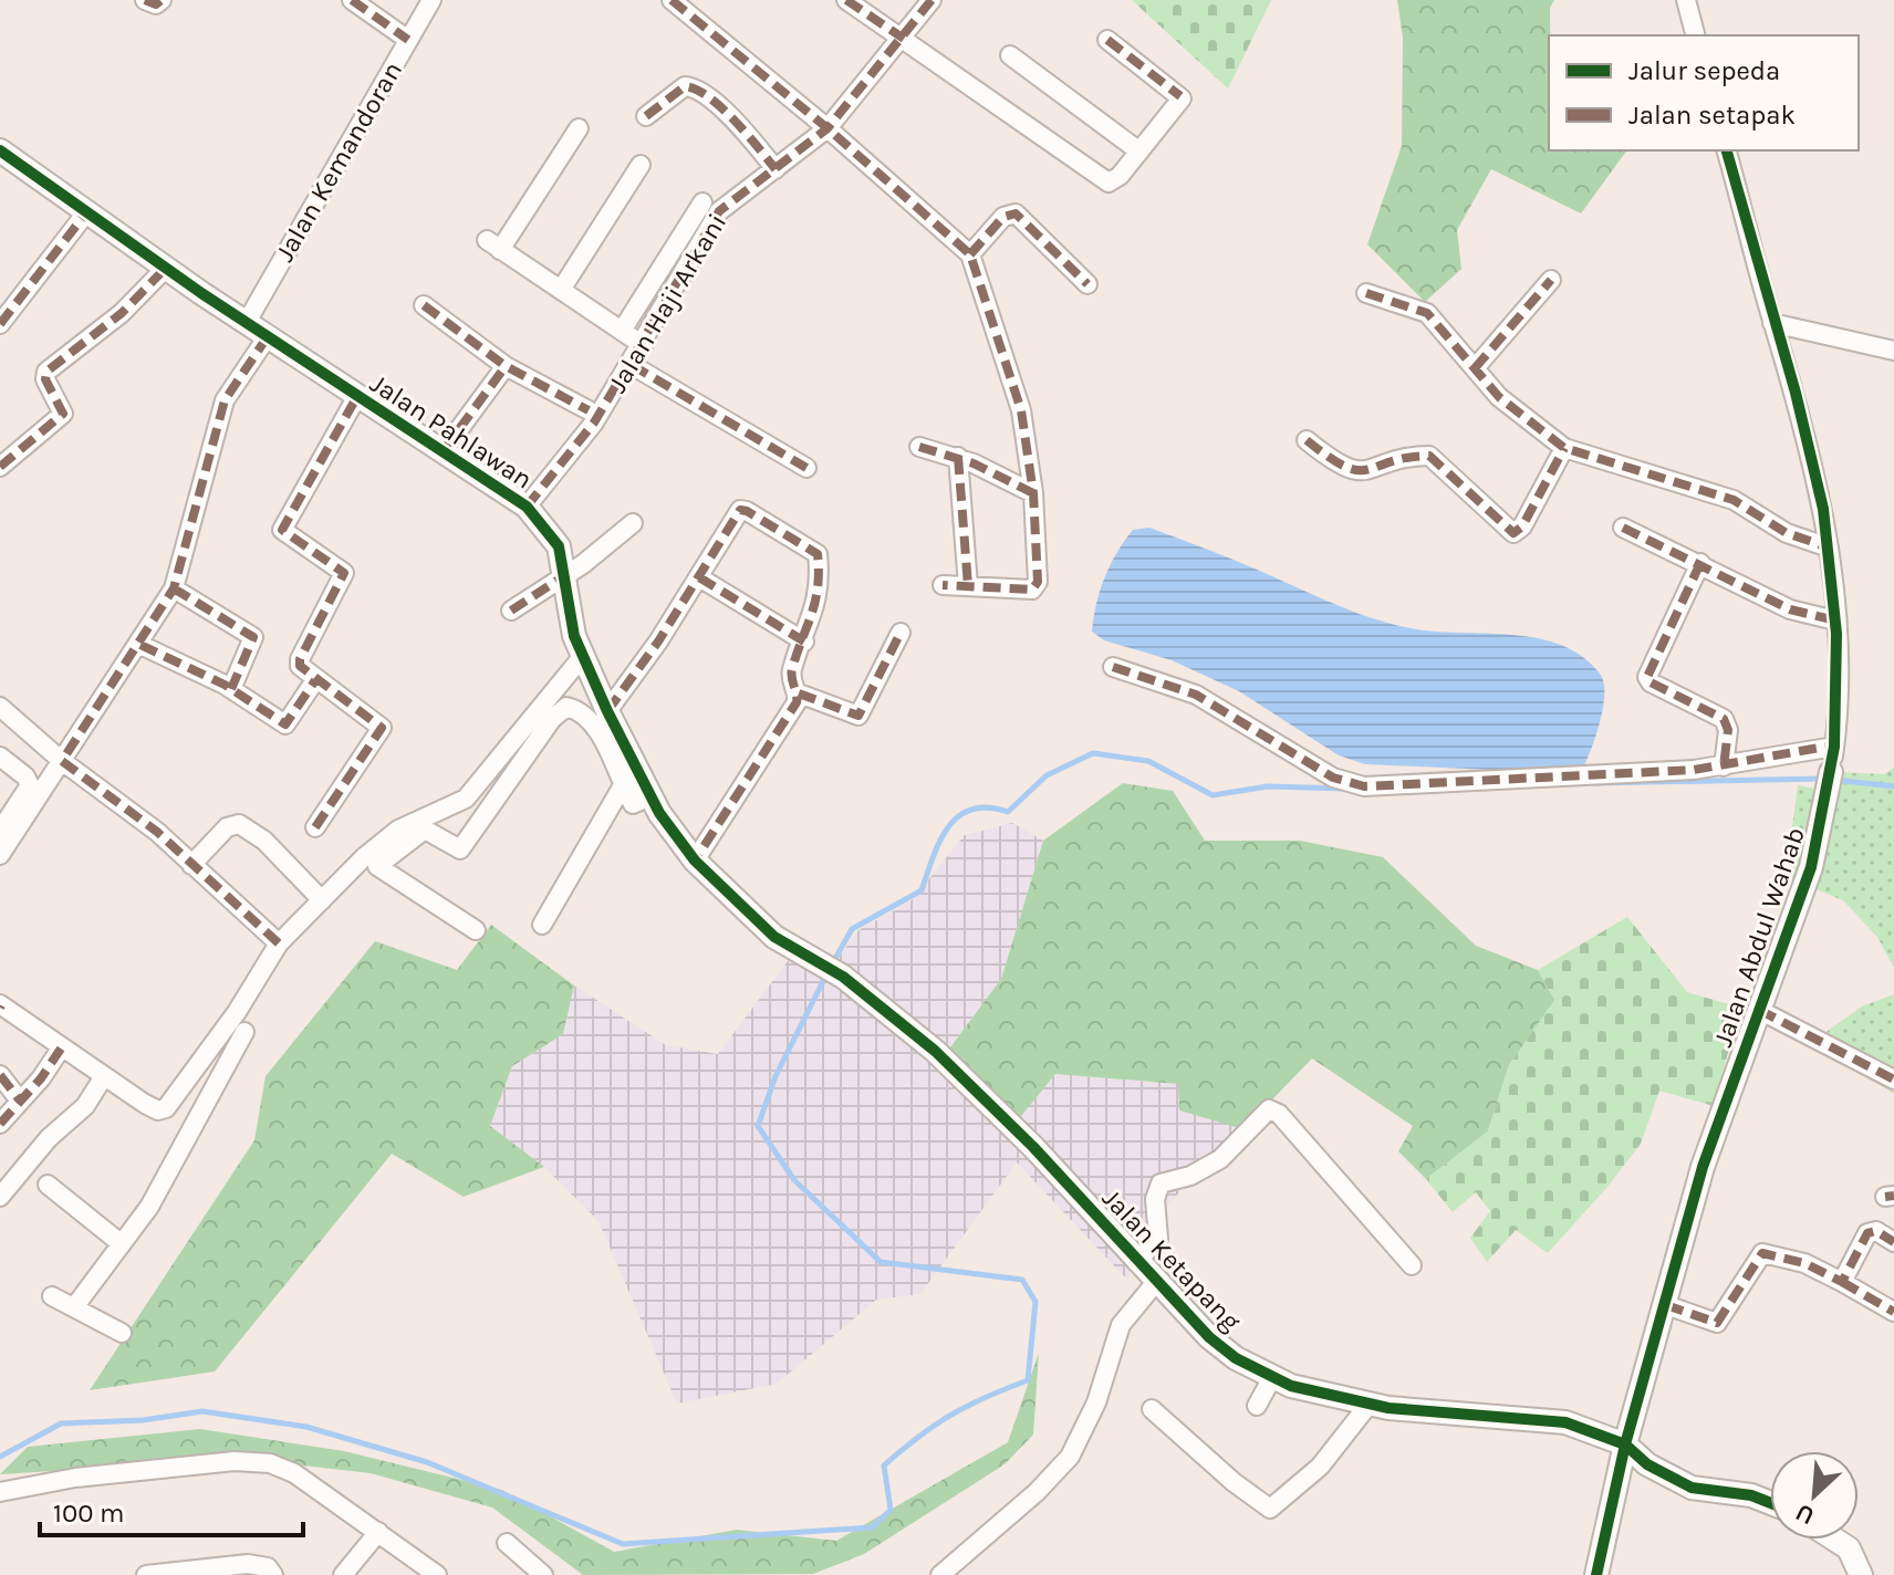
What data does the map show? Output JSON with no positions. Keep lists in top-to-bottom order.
{
  "streets": {
    "street": [
      "Jalan Kemandoran",
      "Jalan Haji Arkani",
      "Jalan Pahlawan",
      "Jalan Abdul Wahab",
      "Jalan Ketapang"
    ]
  },
  "crossings": [
    ["Jalan Kemandoran", "Jalan Pahlawan"],
    ["Jalan Haji Arkani", "Jalan Pahlawan"],
    ["Jalan Pahlawan", "Jalan Ketapang"],
    ["Jalan Abdul Wahab", "Jalan Ketapang"]
  ],
  "legend": ["Jalur sepeda", "Jalan setapak"],
  "scale_bar": "100 m",
  "north": "bottom left"
}
